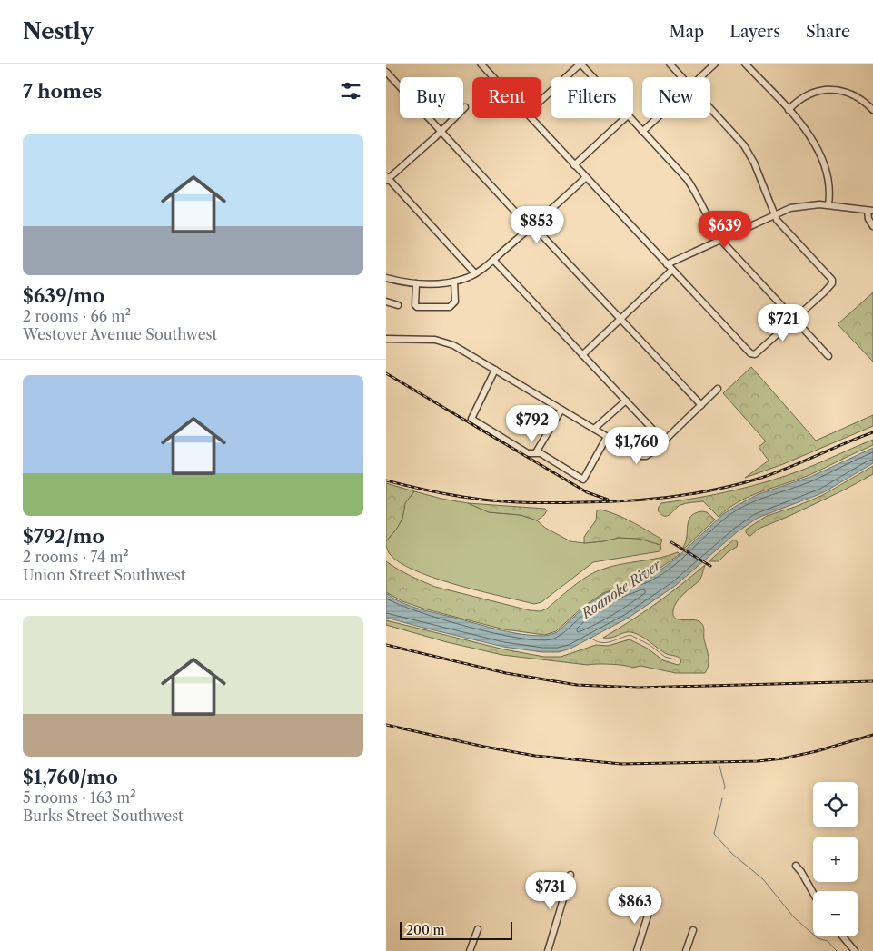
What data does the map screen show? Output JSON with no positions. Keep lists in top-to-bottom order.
{
  "water": ["Roanoke River"],
  "scale_bar": "200 m",
  "page": {
    "header": "Nestly",
    "nav": ["Map", "Layers", "Share"],
    "heading": "7 homes",
    "chip": [
      "Buy",
      "Rent",
      "Filters",
      "New"
    ],
    "list": [
      {
        "name": "$639/mo",
        "note": "2 rooms · 66 m² · Westover Avenue Southwest"
      },
      {
        "name": "$792/mo",
        "note": "2 rooms · 74 m² · Union Street Southwest"
      },
      {
        "name": "$1,760/mo",
        "note": "5 rooms · 163 m² · Burks Street Southwest"
      }
    ],
    "price": [
      "$853",
      "$639",
      "$721",
      "$792",
      "$1,760",
      "$731",
      "$863"
    ],
    "map_buttons": ["+", "−"],
    "scale": "200 m"
  }
}
